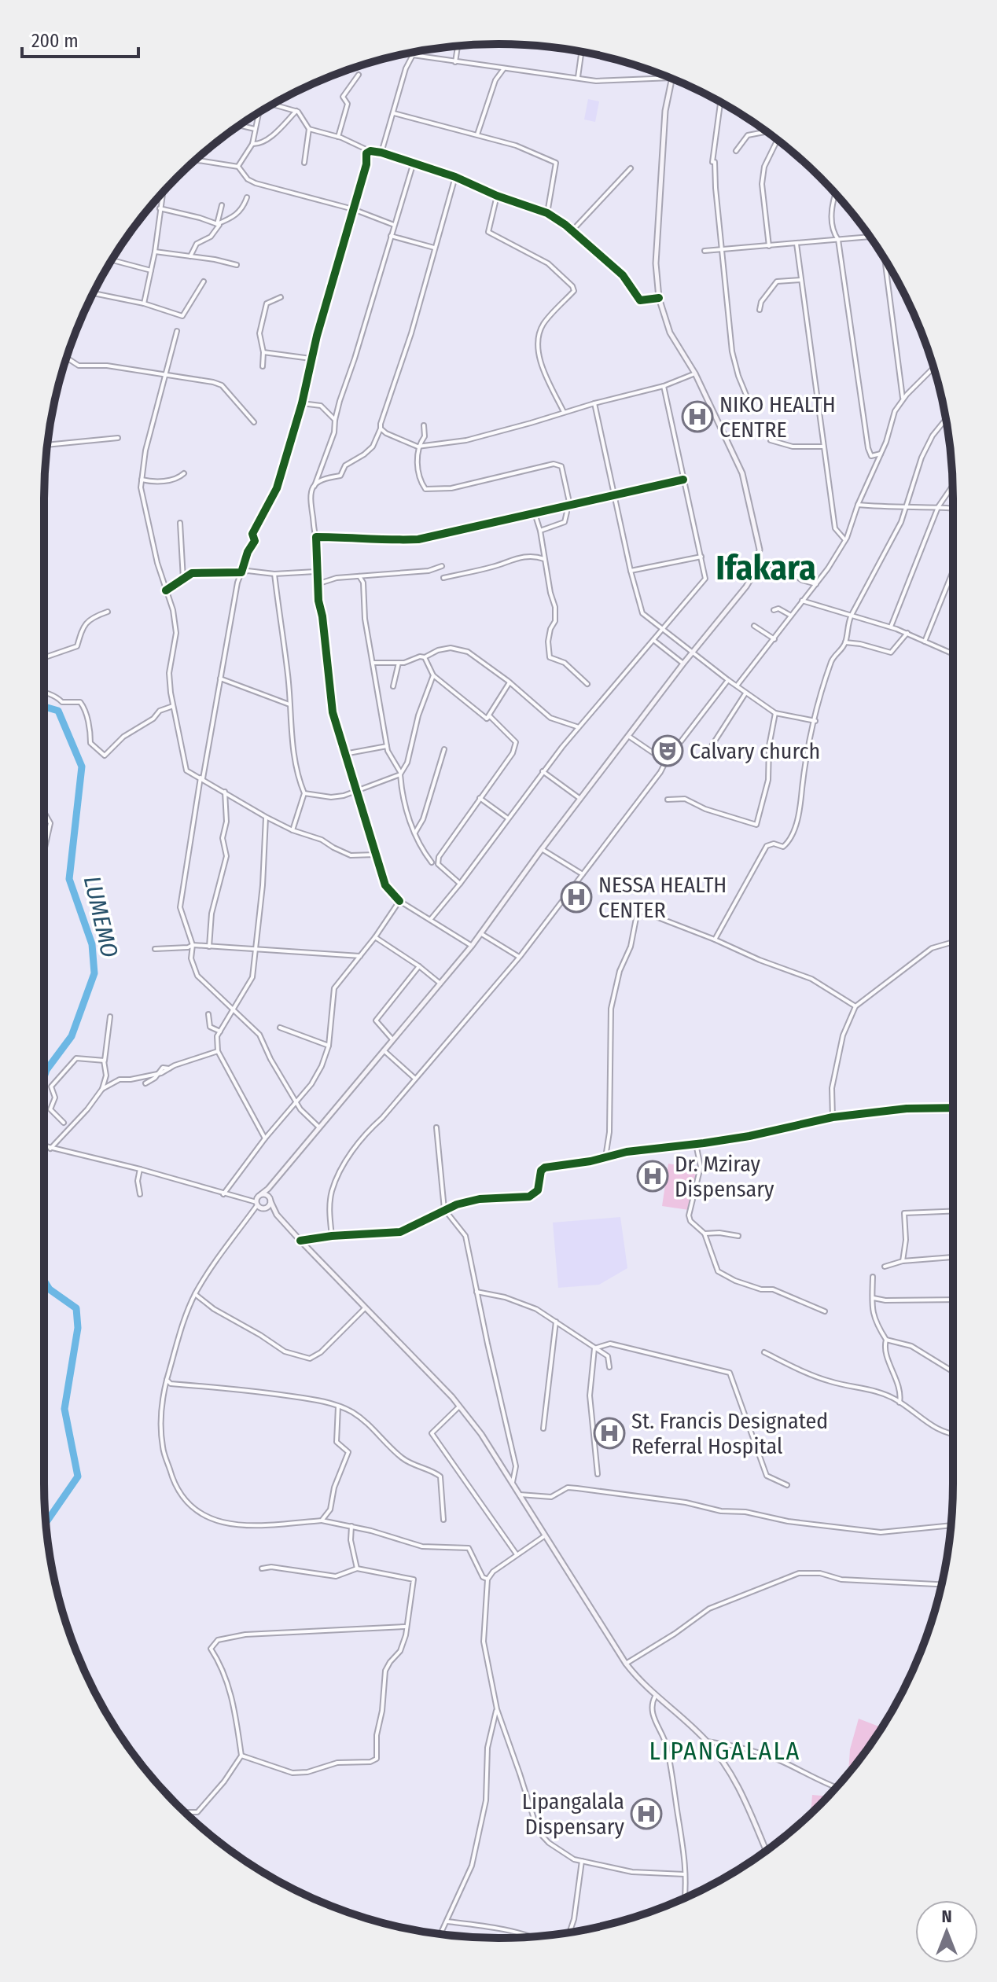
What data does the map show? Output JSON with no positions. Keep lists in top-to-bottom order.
{
  "districts": ["Ifakara", "LIPANGALALA"],
  "water": ["LUMEMO"],
  "places": {
    "hospital": [
      "NIKO HEALTH CENTRE",
      "NESSA HEALTH CENTER",
      "Dr. Mziray Dispensary",
      "St. Francis Designated Referral Hospital",
      "Lipangalala Dispensary"
    ],
    "theatre": ["Calvary church"]
  },
  "scale_bar": "200 m",
  "north": "top"
}
